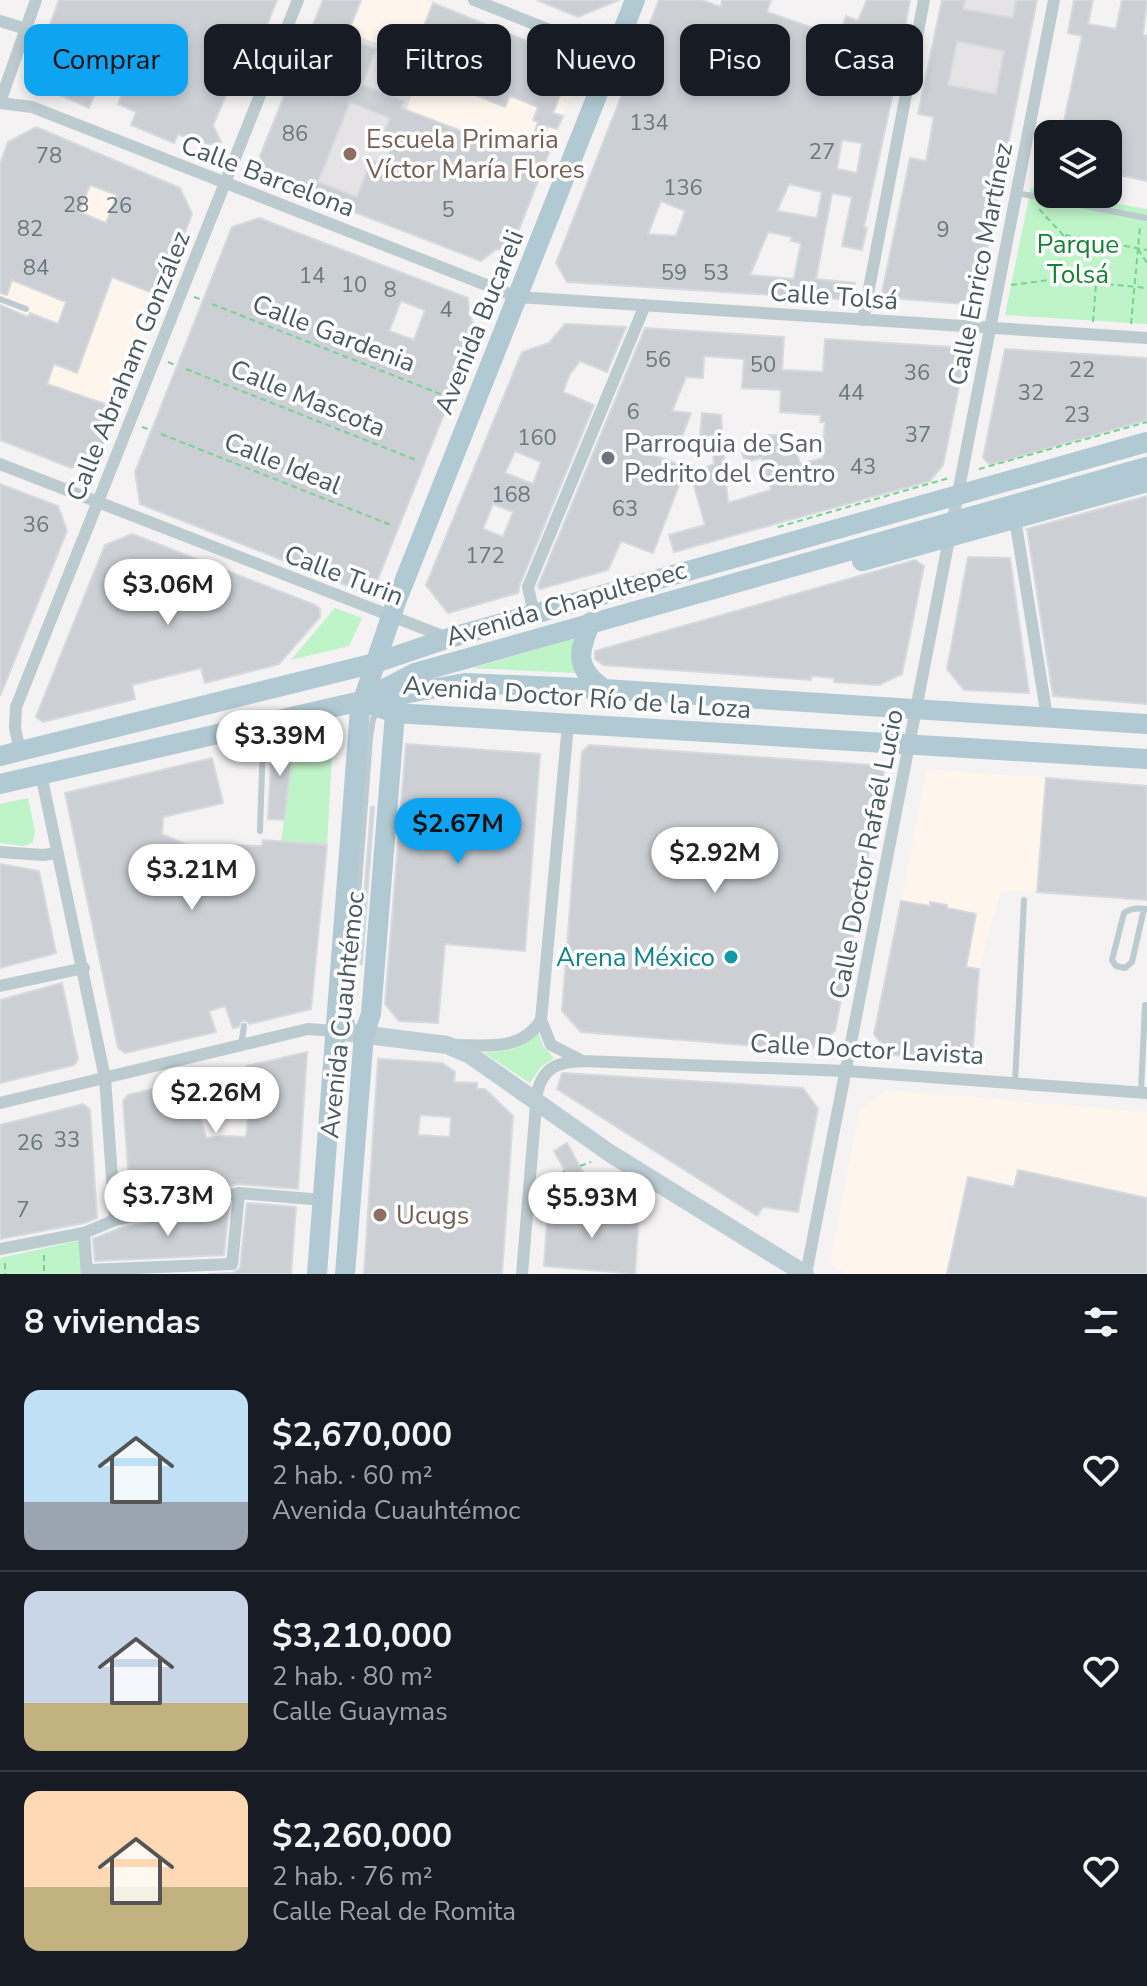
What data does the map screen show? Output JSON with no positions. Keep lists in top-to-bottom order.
{
  "streets": {
    "main road": [
      "Avenida Bucareli",
      "Avenida Chapultepec",
      "Avenida Doctor Río de la Loza",
      "Avenida Cuauhtémoc"
    ],
    "street": [
      "Calle Barcelona",
      "Calle Enrico Martínez",
      "Calle Tolsá",
      "Calle Abraham González",
      "Calle Turin",
      "Calle Doctor Rafaél Lucio",
      "Calle Doctor Lavista"
    ],
    "path": ["Calle Gardenia", "Calle Mascota", "Calle Ideal"]
  },
  "crossings": [
    ["Calle Barcelona", "Calle Tolsá"],
    ["Calle Barcelona", "Avenida Bucareli"],
    ["Calle Barcelona", "Calle Abraham González"],
    ["Calle Enrico Martínez", "Calle Tolsá"],
    ["Calle Enrico Martínez", "Avenida Chapultepec"],
    ["Calle Enrico Martínez", "Calle Doctor Rafaél Lucio"],
    ["Calle Tolsá", "Avenida Bucareli"],
    ["Avenida Bucareli", "Calle Turin"],
    ["Avenida Bucareli", "Avenida Chapultepec"],
    ["Avenida Bucareli", "Avenida Cuauhtémoc"],
    ["Calle Abraham González", "Calle Turin"],
    ["Calle Abraham González", "Avenida Chapultepec"],
    ["Calle Turin", "Avenida Chapultepec"],
    ["Avenida Chapultepec", "Avenida Doctor Río de la Loza"],
    ["Avenida Chapultepec", "Calle Doctor Rafaél Lucio"],
    ["Avenida Chapultepec", "Avenida Cuauhtémoc"],
    ["Avenida Doctor Río de la Loza", "Calle Doctor Rafaél Lucio"],
    ["Avenida Doctor Río de la Loza", "Avenida Cuauhtémoc"],
    ["Calle Doctor Rafaél Lucio", "Calle Doctor Lavista"]
  ],
  "parks": ["Parque Tolsá"],
  "places": [
    "Escuela Primaria Víctor María Flores",
    "Parroquia de San Pedrito del Centro",
    "Arena México",
    "Ucugs"
  ],
  "house_numbers": [
    "134",
    "86",
    "27",
    "78",
    "136",
    "28",
    "26",
    "5",
    "82",
    "9",
    "84",
    "59",
    "53",
    "14",
    "10",
    "8",
    "4",
    "56",
    "50",
    "22",
    "36",
    "44",
    "32",
    "6",
    "23",
    "37",
    "160",
    "43",
    "168",
    "63",
    "36",
    "172",
    "33",
    "26",
    "7"
  ],
  "page": {
    "chip": [
      "Comprar",
      "Alquilar",
      "Filtros",
      "Nuevo",
      "Piso",
      "Casa"
    ],
    "price": [
      "$3.06M",
      "$3.39M",
      "$2.67M",
      "$2.92M",
      "$3.21M",
      "$2.26M",
      "$3.73M",
      "$5.93M"
    ],
    "heading": "8 viviendas",
    "list": [
      {
        "name": "$2,670,000",
        "note": "2 hab. · 60 m² · Avenida Cuauhtémoc"
      },
      {
        "name": "$3,210,000",
        "note": "2 hab. · 80 m² · Calle Guaymas"
      },
      {
        "name": "$2,260,000",
        "note": "2 hab. · 76 m² · Calle Real de Romita"
      }
    ]
  }
}
